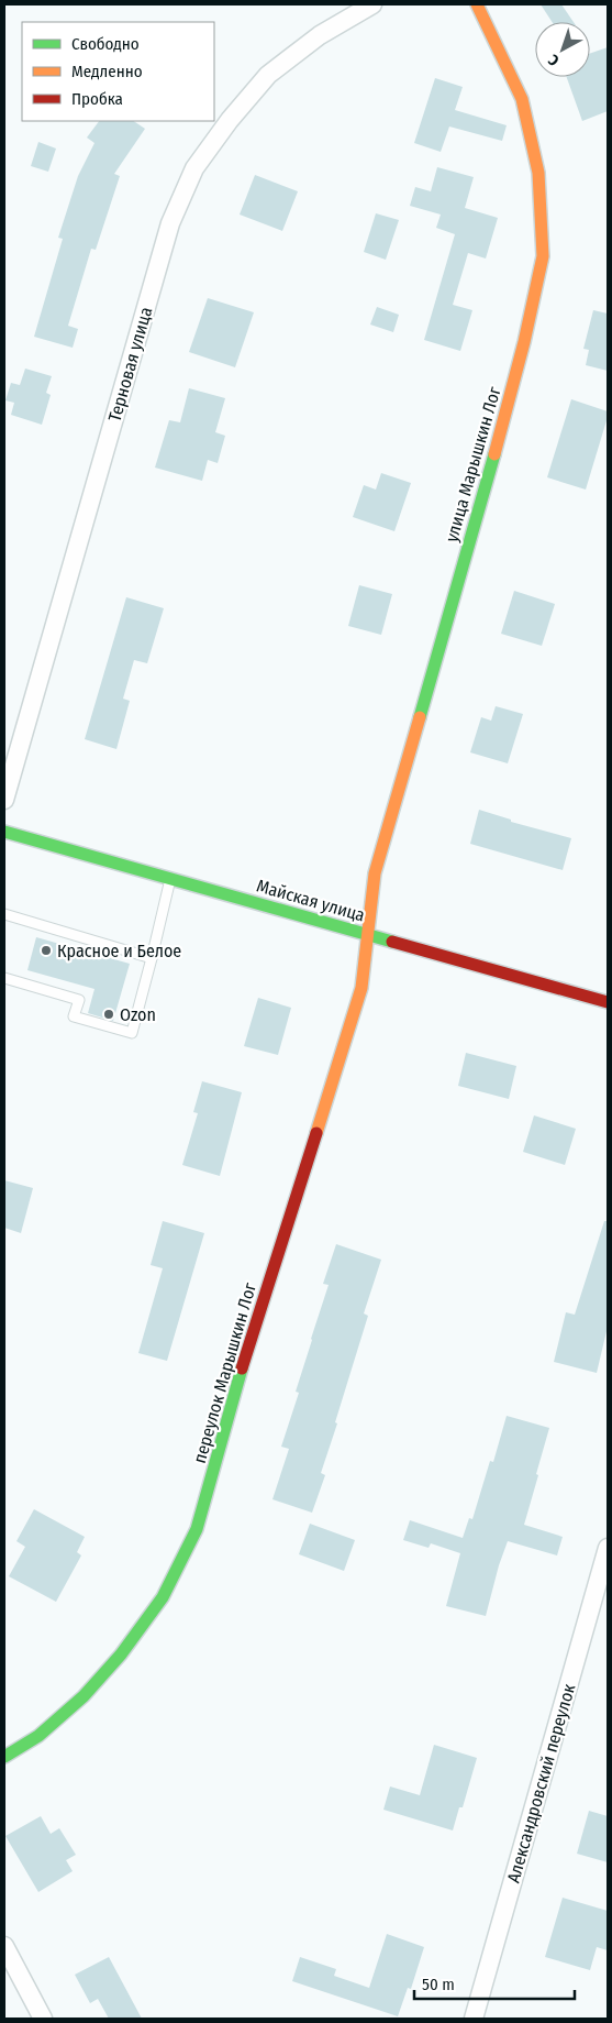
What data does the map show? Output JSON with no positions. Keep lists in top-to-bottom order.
{
  "streets": {
    "street": [
      "Терновая улица",
      "улица Марышкин Лог",
      "Майская улица",
      "переулок Марышкин Лог",
      "Александровский переулок"
    ]
  },
  "crossings": [
    ["улица Марышкин Лог", "Майская улица"],
    ["улица Марышкин Лог", "переулок Марышкин Лог"],
    ["Майская улица", "переулок Марышкин Лог"]
  ],
  "places": ["Красное и Белое", "Ozon"],
  "legend": ["Свободно", "Медленно", "Пробка"],
  "scale_bar": "50 m",
  "north": "bottom left"
}
